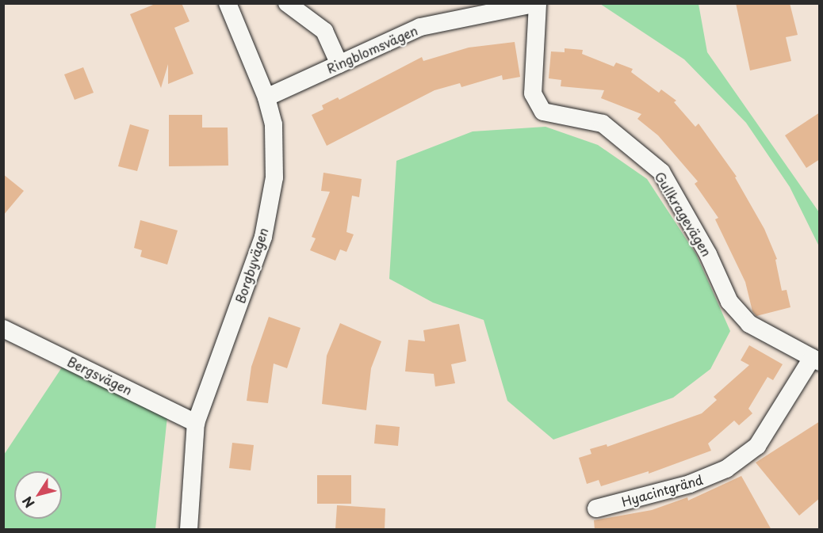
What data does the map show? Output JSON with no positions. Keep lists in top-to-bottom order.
{
  "streets": {
    "street": [
      "Ringblomsvägen",
      "Gullkragevägen",
      "Borgbyvägen",
      "Bergsvägen",
      "Hyacintgränd"
    ]
  },
  "crossings": [
    ["Ringblomsvägen", "Gullkragevägen"],
    ["Ringblomsvägen", "Borgbyvägen"],
    ["Gullkragevägen", "Hyacintgränd"],
    ["Borgbyvägen", "Bergsvägen"]
  ],
  "north": "bottom left"
}
